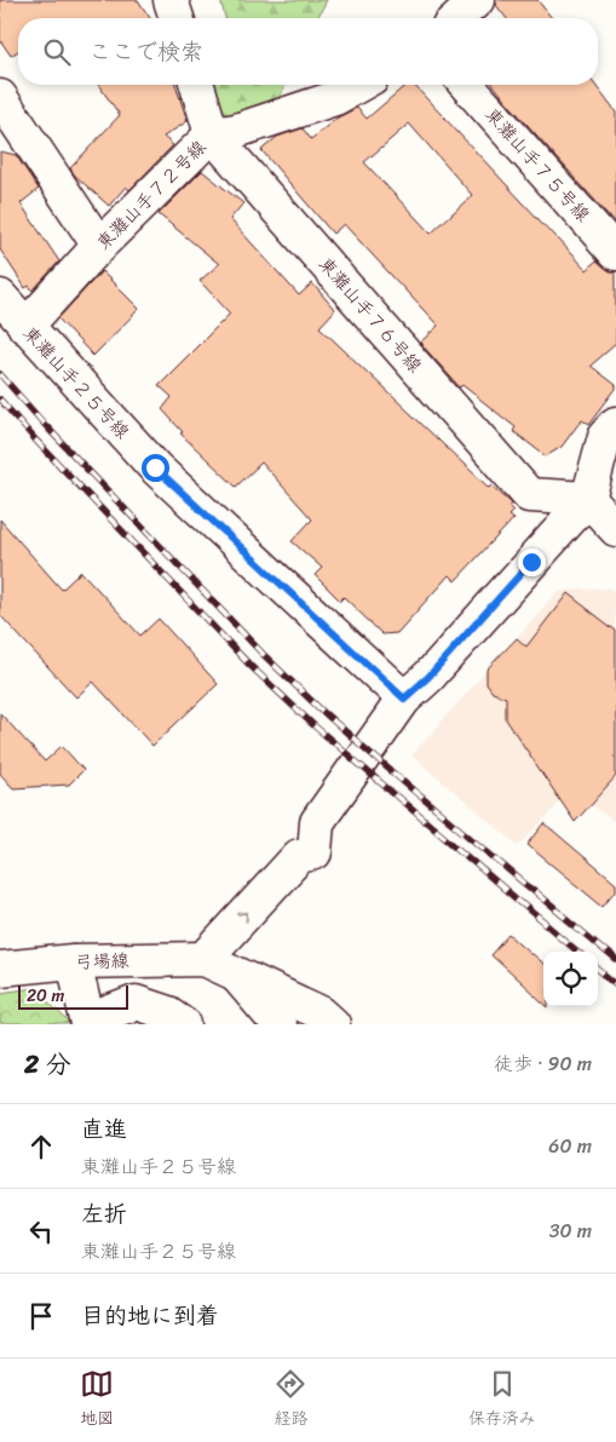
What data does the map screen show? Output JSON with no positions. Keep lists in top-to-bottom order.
{
  "streets": {
    "street": [
      "東灘山手７５号線",
      "東灘山手７２号線",
      "東灘山手７６号線",
      "東灘山手２５号線",
      "弓場線"
    ]
  },
  "crossings": [
    ["東灘山手７２号線", "東灘山手７６号線"],
    ["東灘山手７２号線", "東灘山手２５号線"]
  ],
  "scale_bar": "20 m",
  "page": {
    "search": "ここで検索",
    "scale": "20 m",
    "heading": ["2 分", "徒歩 · 90 m"],
    "list": [
      ["直進", "東灘山手２５号線", "60 m"],
      ["左折", "東灘山手２５号線", "30 m"],
      "目的地に到着"
    ],
    "nav": ["地図", "経路", "保存済み"]
  }
}
